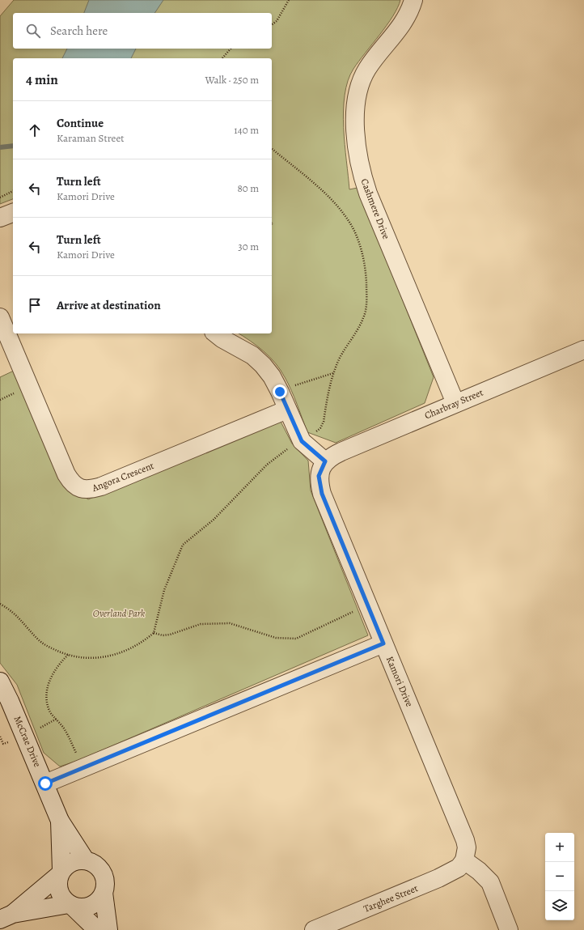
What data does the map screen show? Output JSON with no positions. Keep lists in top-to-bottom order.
{
  "streets": {
    "street": [
      "Cashmere Drive",
      "Charbray Street",
      "Angora Crescent",
      "Kamori Drive",
      "McCrae Drive",
      "Targhee Street"
    ]
  },
  "crossings": [
    ["Cashmere Drive", "Charbray Street"],
    ["Charbray Street", "Kamori Drive"],
    ["Kamori Drive", "Targhee Street"]
  ],
  "parks": ["Overland Park"],
  "page": {
    "search": "Search here",
    "heading": ["4 min", "Walk · 250 m"],
    "list": [
      ["Continue", "Karaman Street", "140 m"],
      ["Turn left", "Kamori Drive", "80 m"],
      ["Turn left", "Kamori Drive", "30 m"],
      "Arrive at destination"
    ],
    "map_buttons": ["+", "−"]
  }
}
